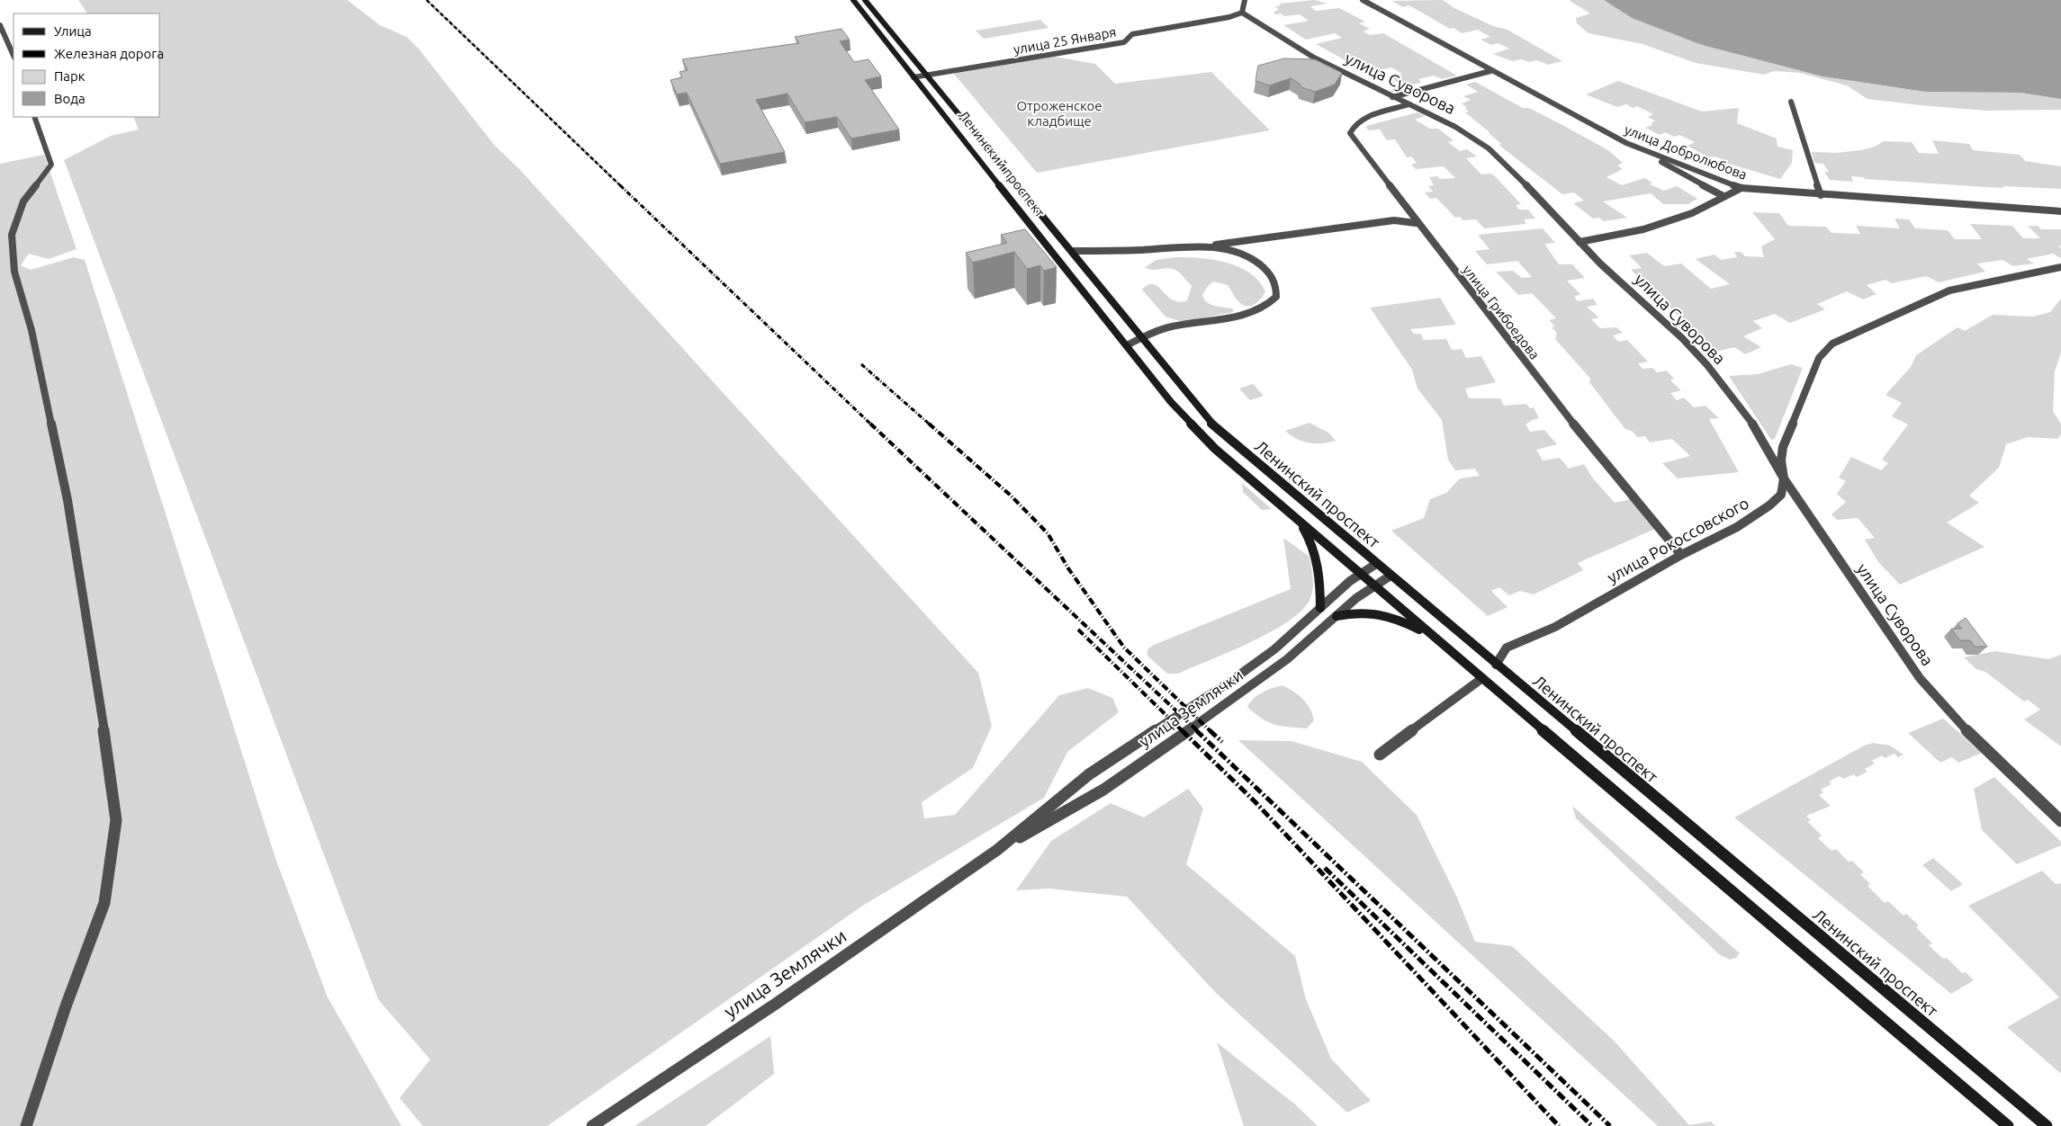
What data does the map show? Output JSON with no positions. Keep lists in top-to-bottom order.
{
  "streets": {
    "main road": ["Ленинский проспект"],
    "street": [
      "улица 25 Января",
      "улица Суворова",
      "улица Добролюбова",
      "улица Грибоедова",
      "улица Рокоссовского",
      "улица Землячки"
    ]
  },
  "crossings": [
    ["улица 25 Января", "улица Суворова"],
    ["улица 25 Января", "Ленинский проспект"],
    ["улица Суворова", "улица Грибоедова"],
    ["улица Суворова", "улица Рокоссовского"],
    ["Ленинский проспект", "улица Рокоссовского"],
    ["Ленинский проспект", "улица Землячки"],
    ["улица Грибоедова", "улица Рокоссовского"]
  ],
  "parks": ["Отроженское кладбище"],
  "legend": [
    "Улица",
    "Железная дорога",
    "Парк",
    "Вода"
  ]
}
